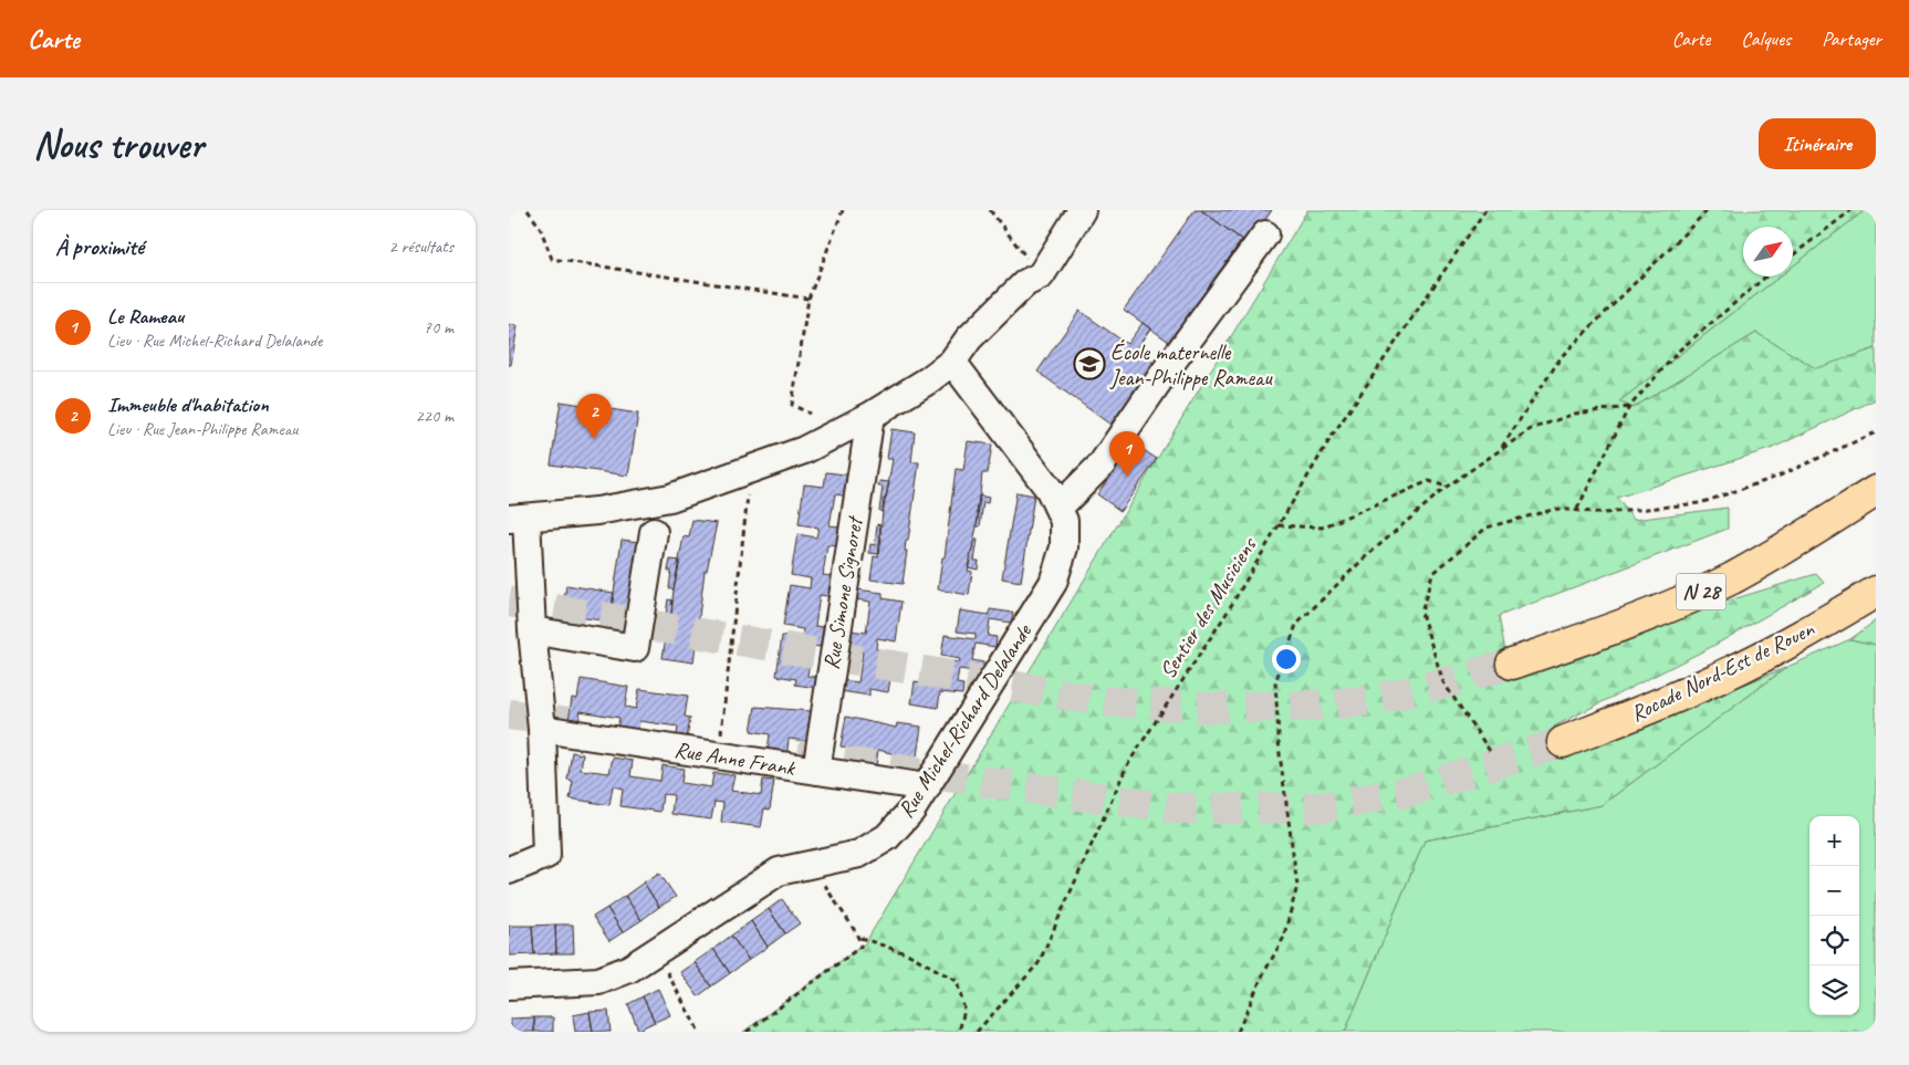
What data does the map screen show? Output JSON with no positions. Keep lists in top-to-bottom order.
{
  "streets": {
    "highway": ["N 28", "Rocade Nord-Est de Rouen"],
    "street": ["Rue Simone Signoret", "Rue Michel-Richard Delalande", "Rue Anne Frank"],
    "path": ["Sentier des Musiciens"]
  },
  "crossings": [
    ["Rue Simone Signoret", "Rue Anne Frank"],
    ["Rue Michel-Richard Delalande", "Rue Anne Frank"]
  ],
  "places": {
    "school or university": ["École maternelle Jean-Philippe Rameau"]
  },
  "north": "top right",
  "page": {
    "header": "Carte",
    "nav": ["Carte", "Calques", "Partager"],
    "buttons": "Itinéraire",
    "title": "Nous trouver",
    "heading": ["À proximité", "2 résultats"],
    "list": [
      {
        "mark": "1",
        "name": "Le Rameau",
        "note": "Lieu · Rue Michel-Richard Delalande",
        "value": "70 m"
      },
      {
        "mark": "2",
        "name": "Immeuble d'habitation",
        "note": "Lieu · Rue Jean-Philippe Rameau",
        "value": "220 m"
      }
    ],
    "pins": ["2", "1"],
    "map_buttons": ["+", "−"]
  }
}
